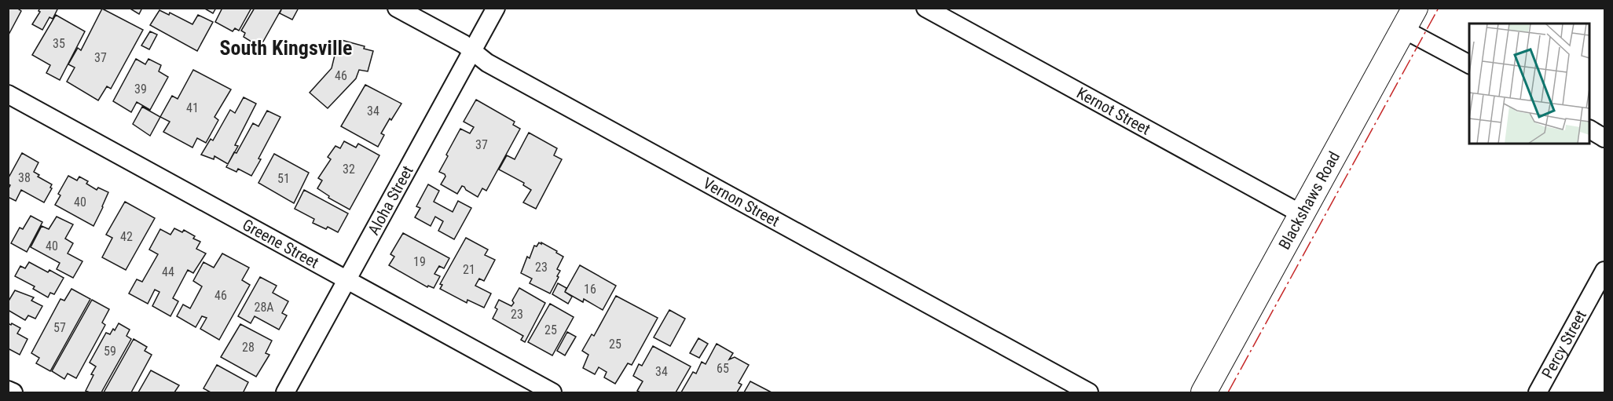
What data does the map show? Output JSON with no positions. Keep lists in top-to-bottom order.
{
  "streets": {
    "main road": ["Blackshaws Road"],
    "street": [
      "Kernot Street",
      "Aloha Street",
      "Vernon Street",
      "Greene Street",
      "Percy Street"
    ]
  },
  "crossings": [
    ["Kernot Street", "Blackshaws Road"],
    ["Aloha Street", "Vernon Street"],
    ["Aloha Street", "Greene Street"]
  ],
  "districts": ["South Kingsville"],
  "house_numbers": [
    "35",
    "37",
    "46",
    "39",
    "41",
    "34",
    "37",
    "32",
    "38",
    "51",
    "40",
    "42",
    "40",
    "19",
    "23",
    "21",
    "44",
    "16",
    "46",
    "28A",
    "23",
    "57",
    "25",
    "25",
    "28",
    "59",
    "65",
    "34"
  ]
}
